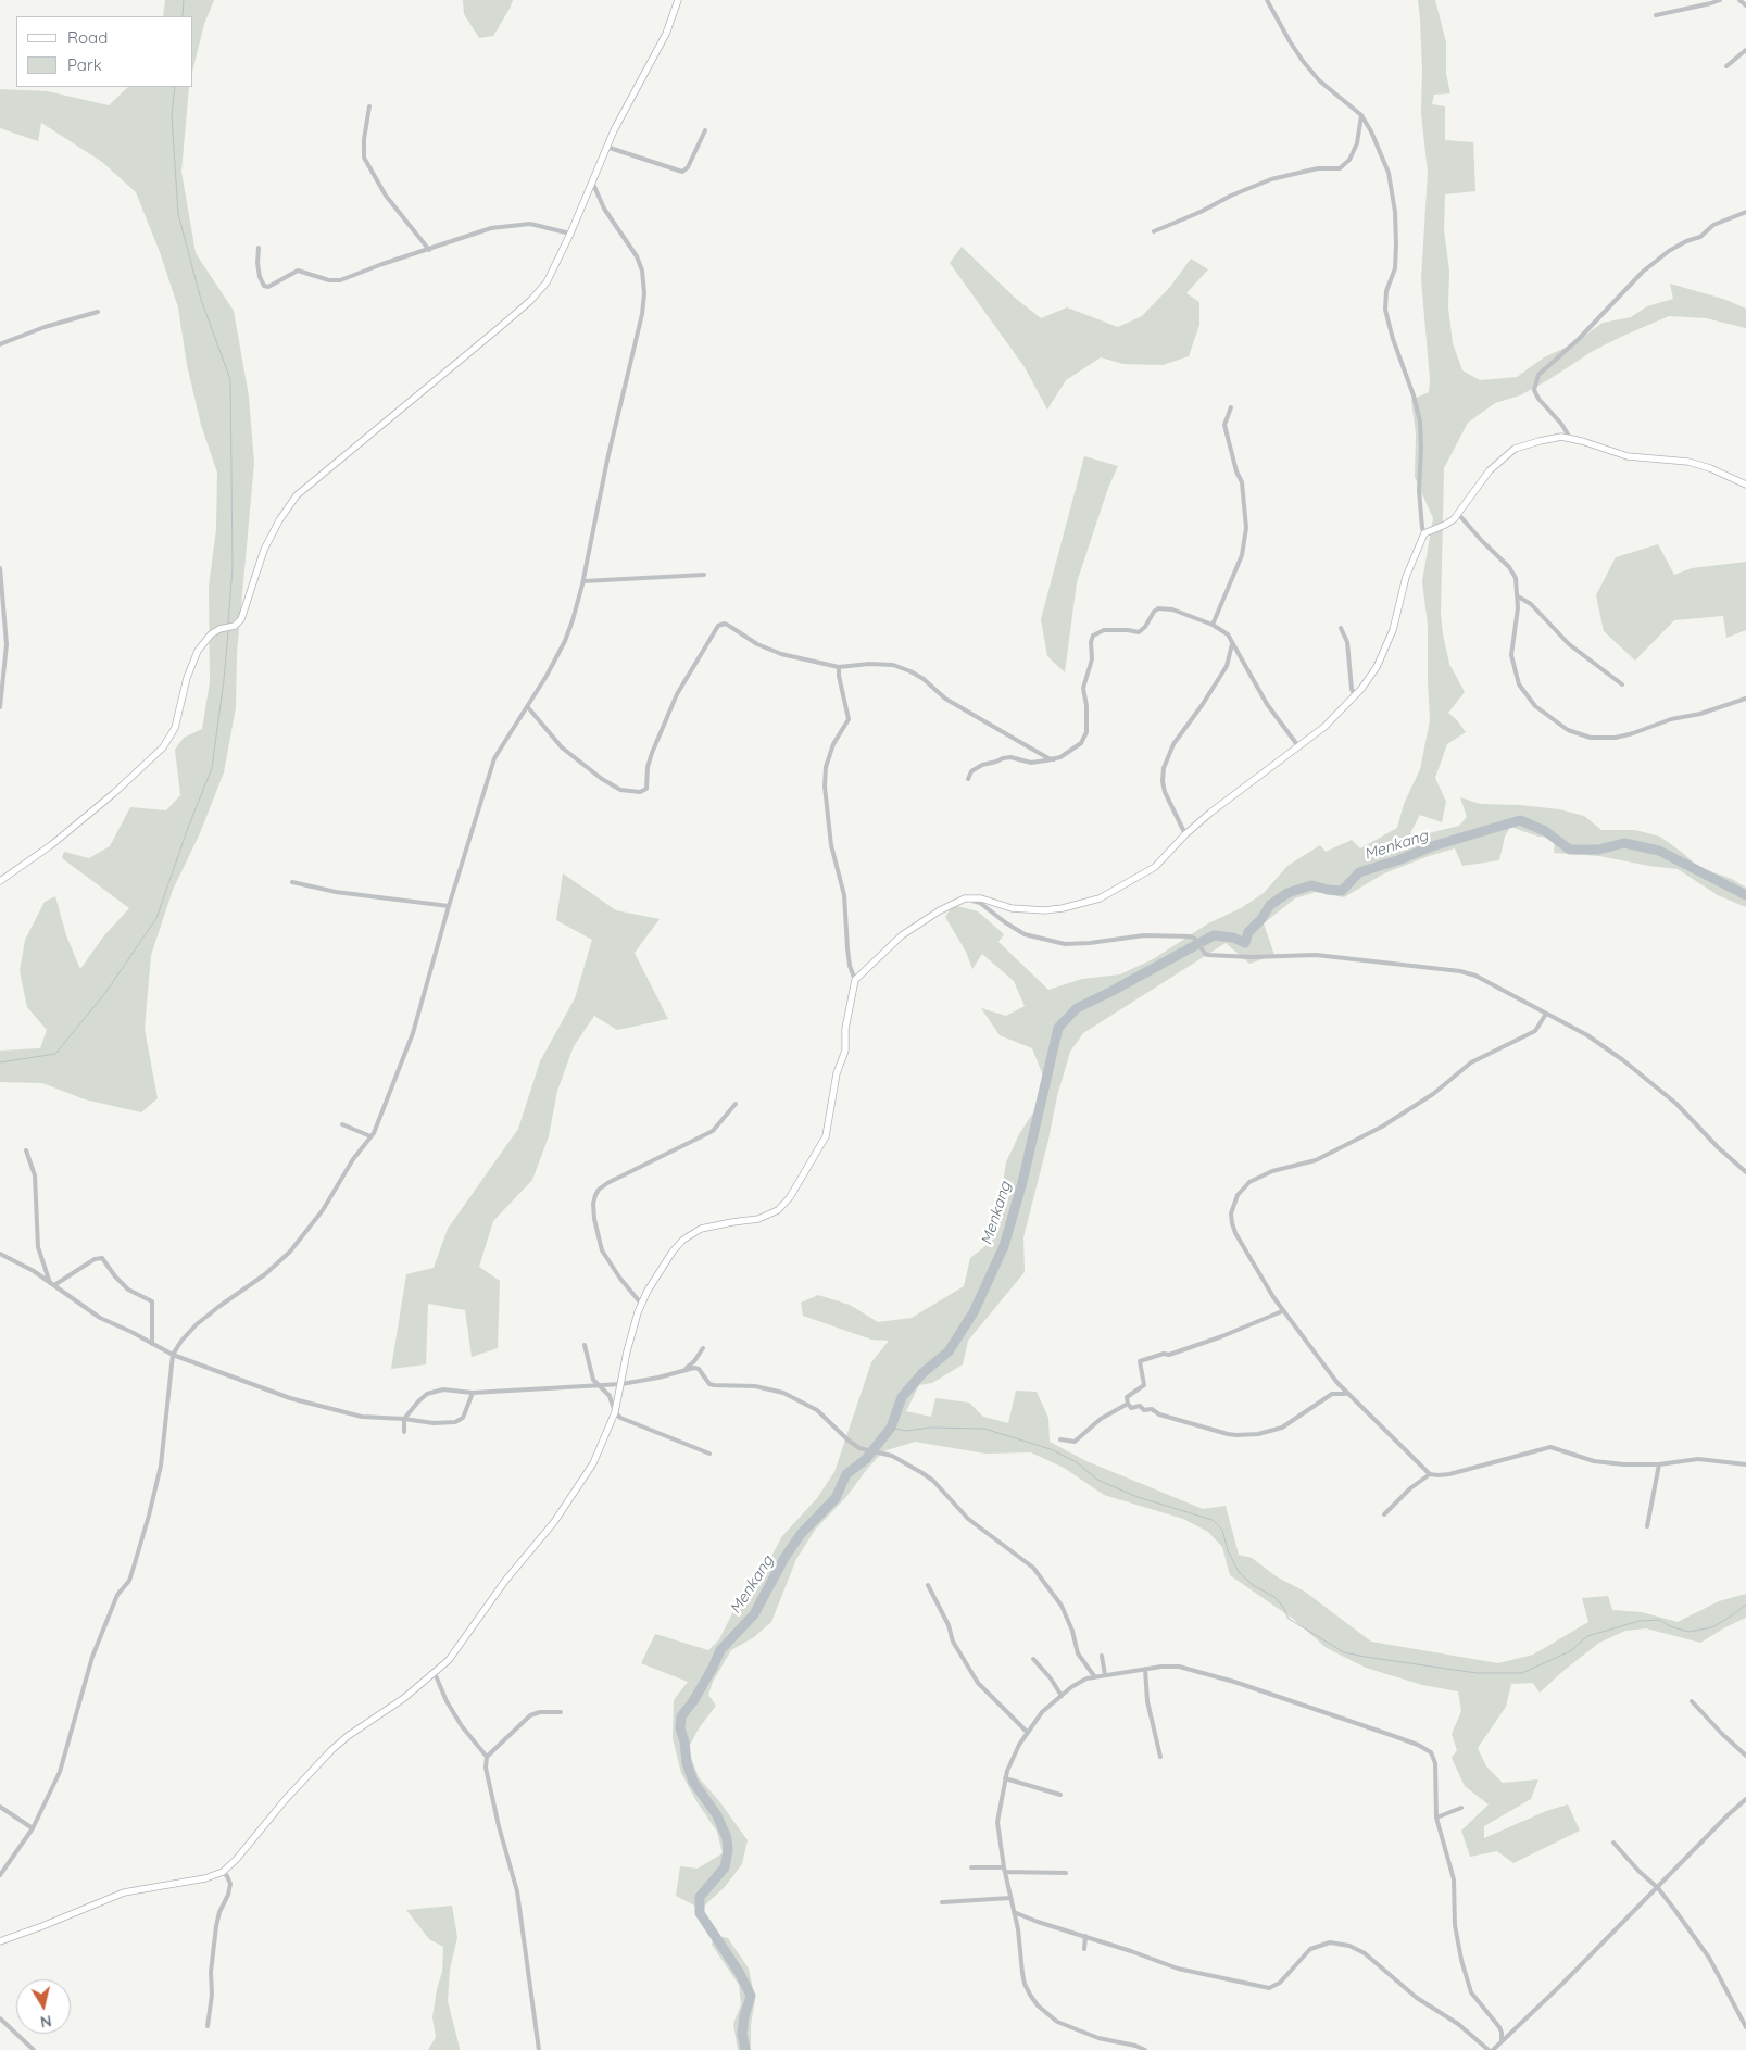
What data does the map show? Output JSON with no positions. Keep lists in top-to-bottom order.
{
  "water": ["Menkang"],
  "legend": ["Road", "Park"],
  "north": "bottom"
}
